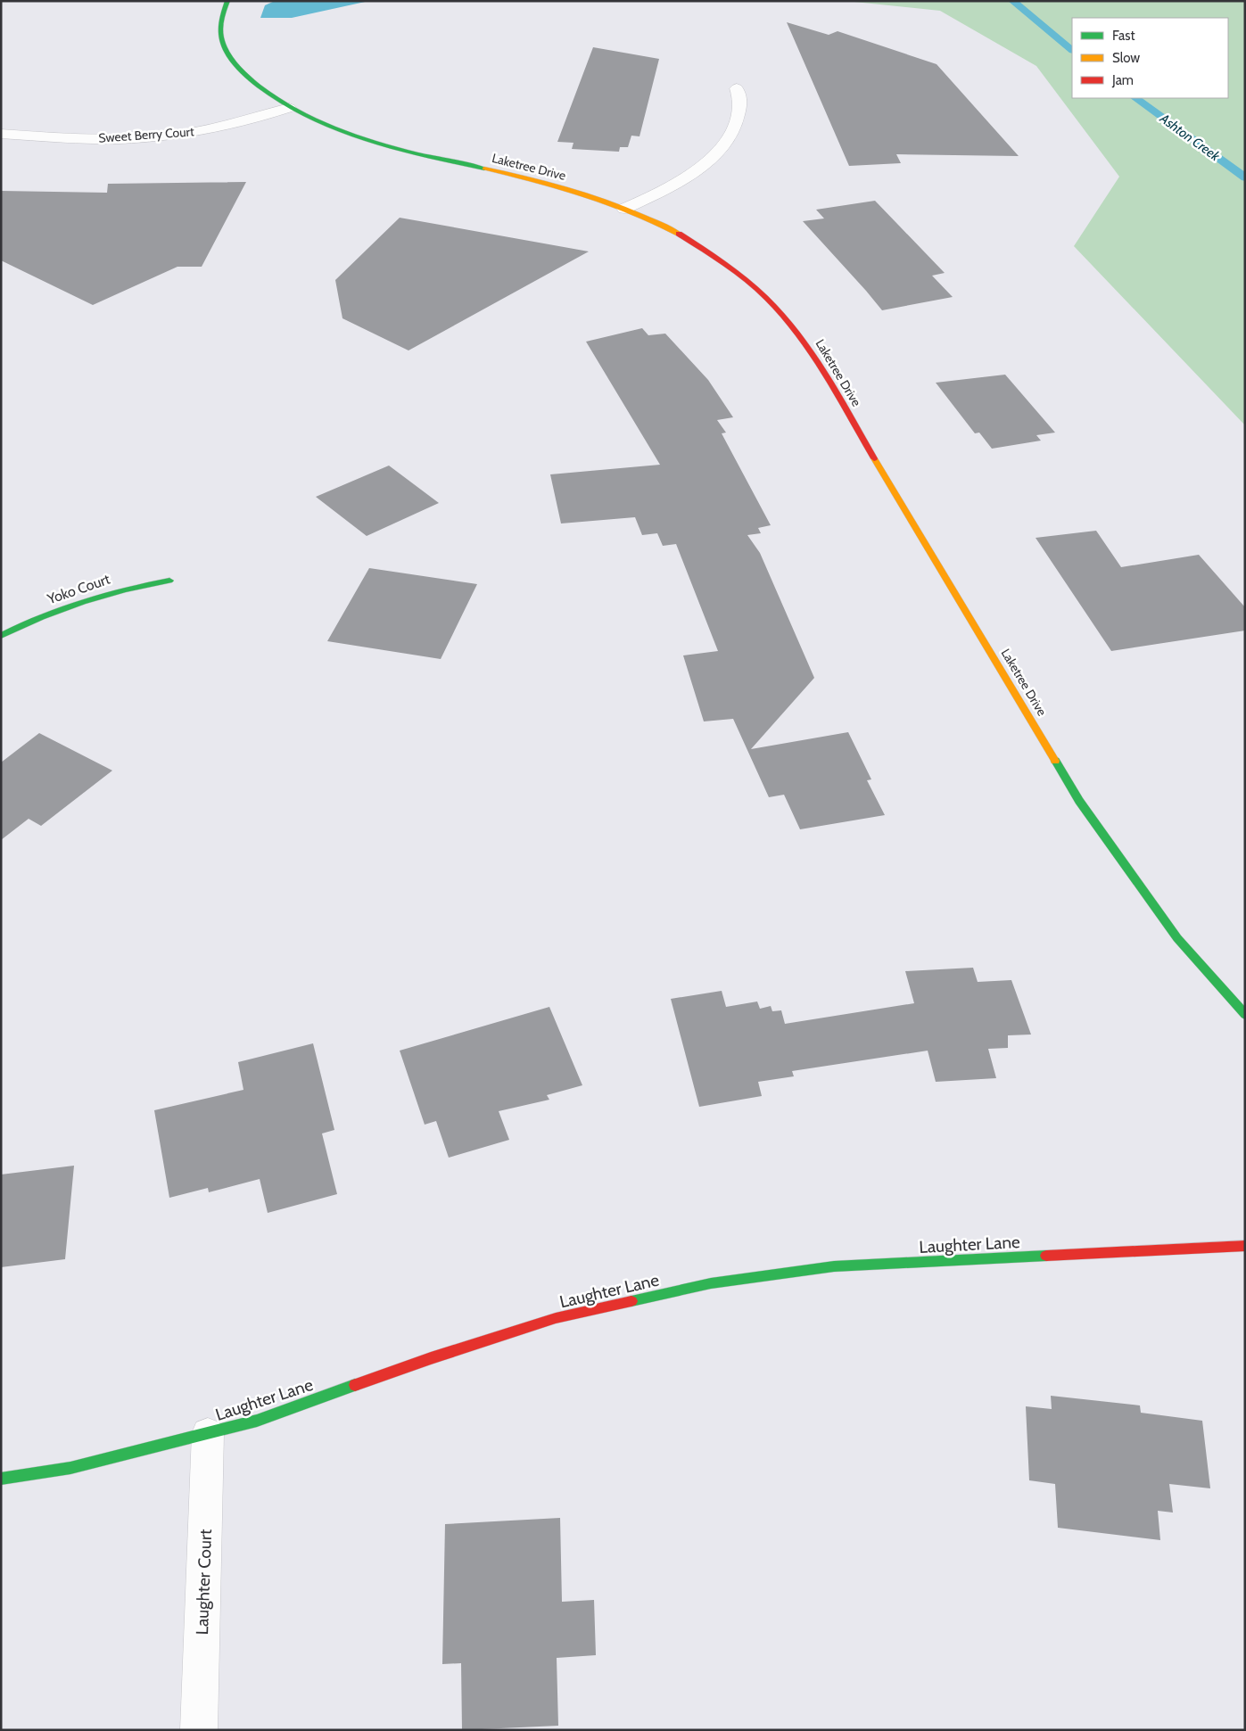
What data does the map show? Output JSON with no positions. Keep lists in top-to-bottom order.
{
  "streets": {
    "street": [
      "Sweet Berry Court",
      "Laketree Drive",
      "Yoko Court",
      "Laughter Lane",
      "Laughter Court"
    ]
  },
  "crossings": [
    ["Sweet Berry Court", "Laketree Drive"],
    ["Laughter Lane", "Laughter Court"]
  ],
  "water": ["Ashton Creek"],
  "legend": ["Fast", "Slow", "Jam"]
}
